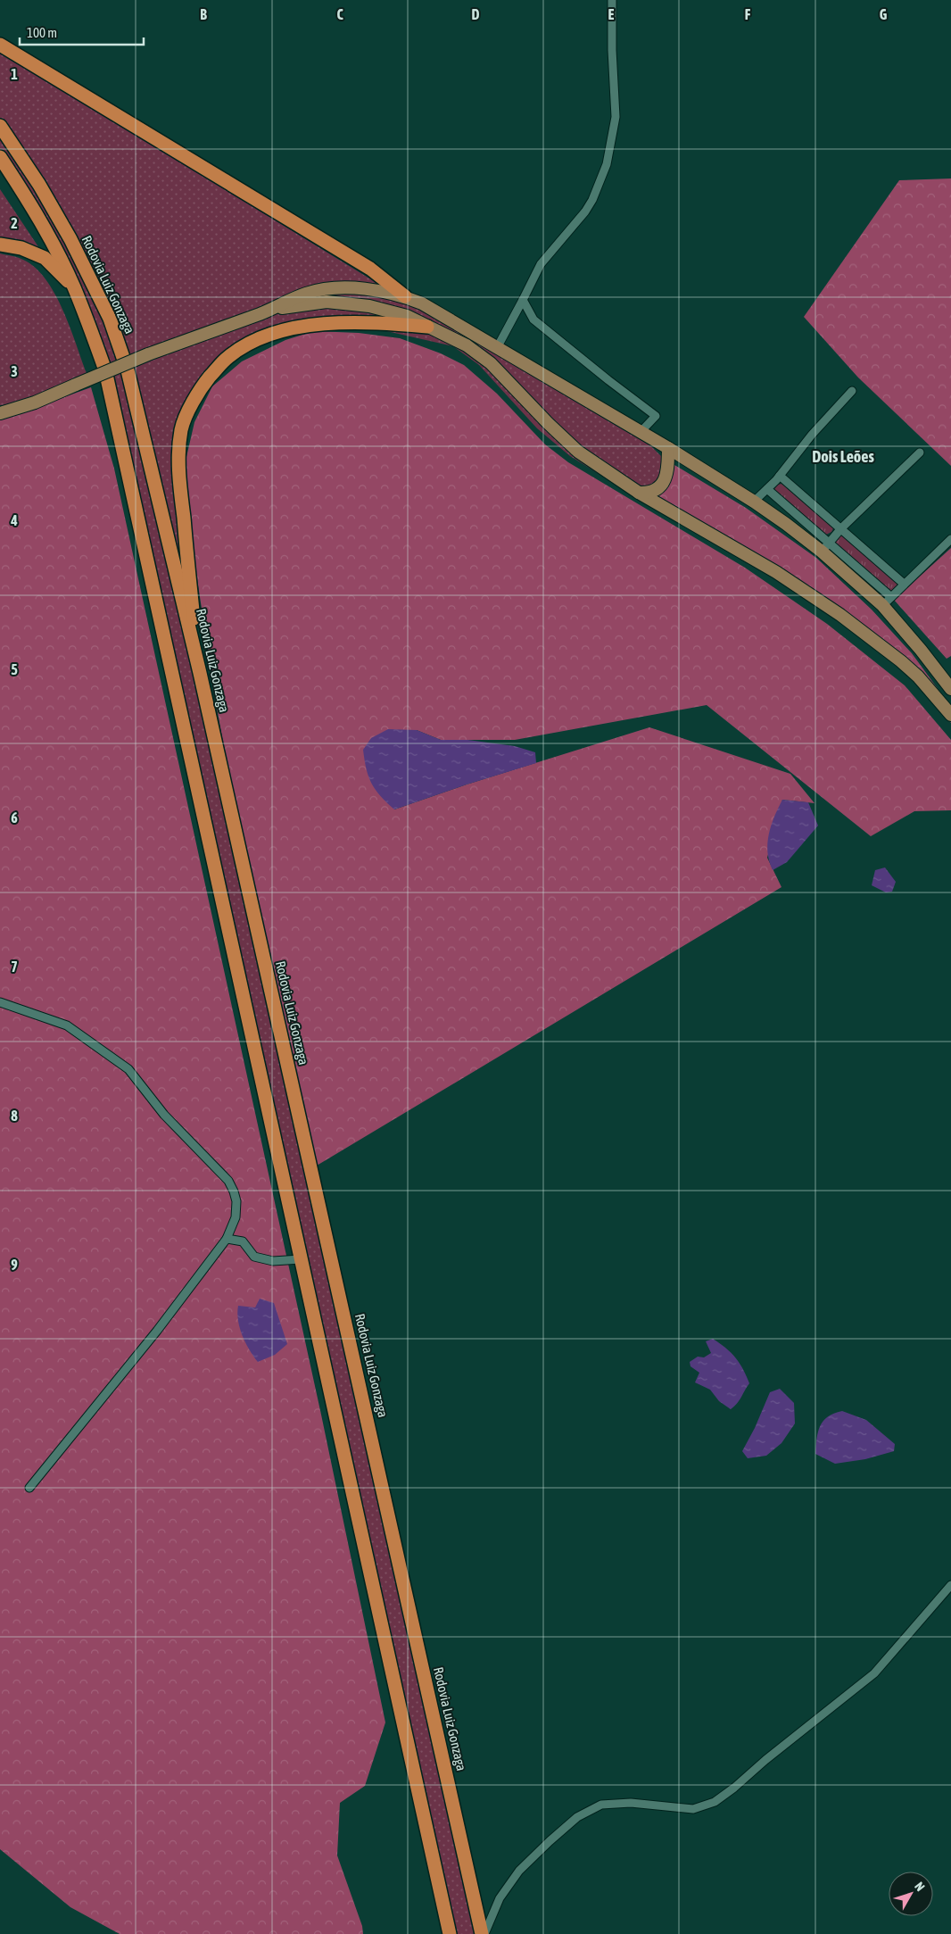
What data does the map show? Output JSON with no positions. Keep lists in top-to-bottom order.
{
  "streets": {
    "highway": ["Rodovia Luiz Gonzaga"]
  },
  "districts": ["Dois Leões"],
  "scale_bar": "100 m",
  "north": "top right",
  "grid": {
    "columns": [
      "B",
      "C",
      "D",
      "E",
      "F",
      "G"
    ],
    "rows": [
      "1",
      "2",
      "3",
      "4",
      "5",
      "6",
      "7",
      "8",
      "9"
    ]
  }
}
